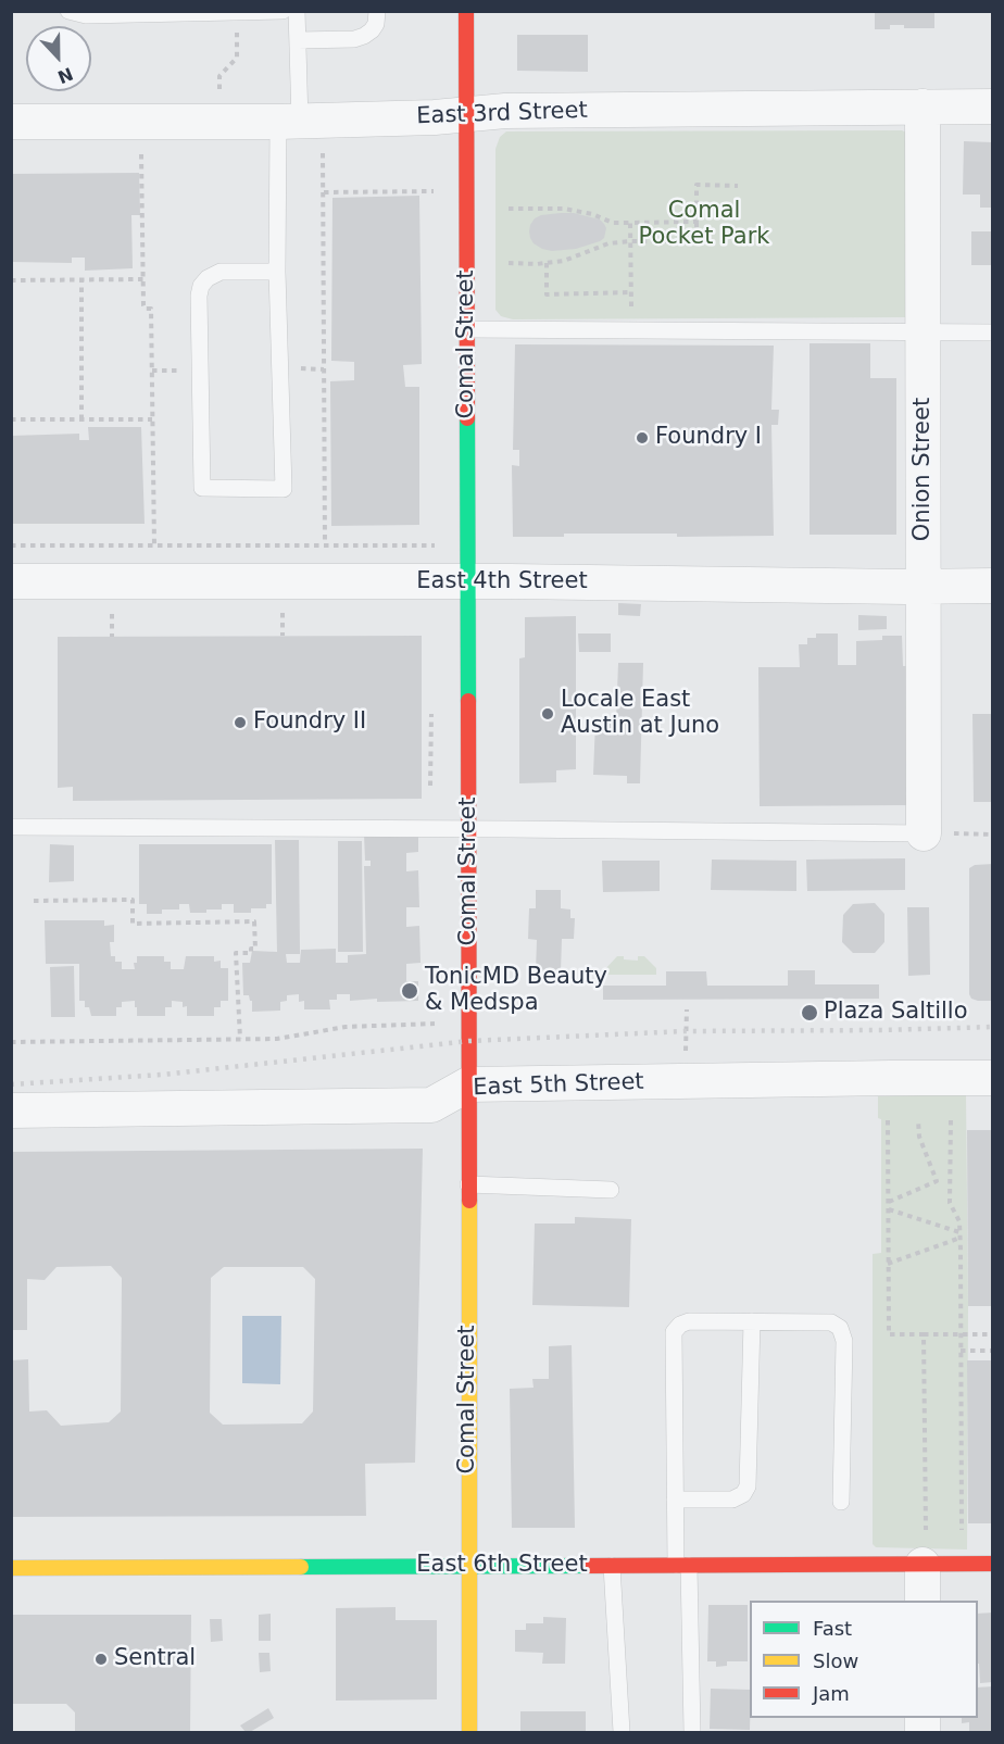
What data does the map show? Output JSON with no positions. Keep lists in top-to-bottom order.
{
  "streets": {
    "street": [
      "East 3rd Street",
      "Comal Street",
      "Onion Street",
      "East 4th Street",
      "East 5th Street",
      "East 6th Street"
    ]
  },
  "crossings": [
    ["East 3rd Street", "Comal Street"],
    ["East 3rd Street", "Onion Street"],
    ["Comal Street", "East 4th Street"],
    ["Comal Street", "East 5th Street"],
    ["Comal Street", "East 6th Street"],
    ["Onion Street", "East 4th Street"]
  ],
  "parks": ["Comal Pocket Park"],
  "places": [
    "Foundry I",
    "Locale East Austin at Juno",
    "Foundry II",
    "TonicMD Beauty & Medspa",
    "Plaza Saltillo",
    "Sentral"
  ],
  "legend": ["Fast", "Slow", "Jam"],
  "north": "bottom"
}
